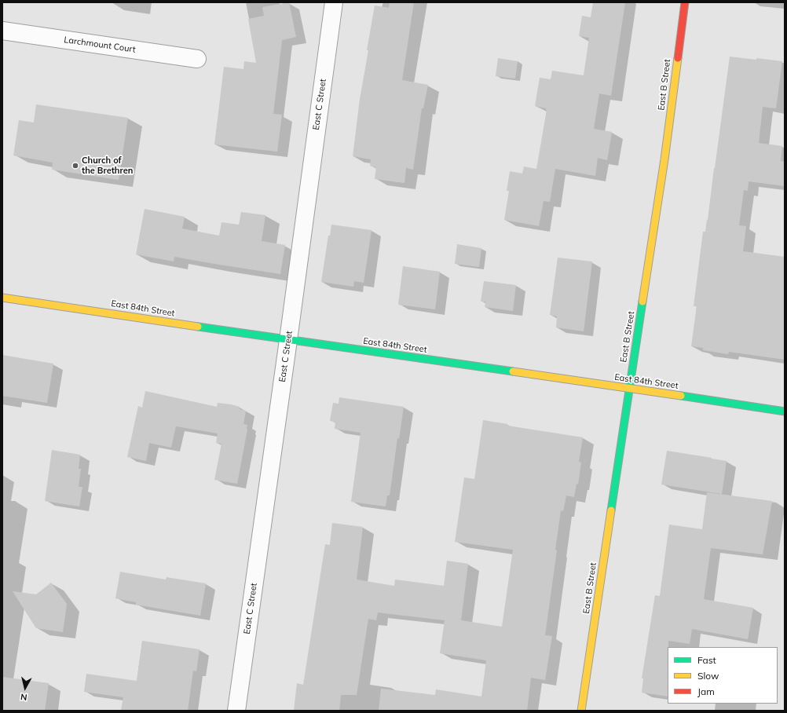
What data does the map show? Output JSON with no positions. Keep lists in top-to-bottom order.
{
  "streets": {
    "street": [
      "Larchmount Court",
      "East B Street",
      "East C Street",
      "East 84th Street"
    ]
  },
  "crossings": [
    ["East B Street", "East 84th Street"],
    ["East C Street", "East 84th Street"]
  ],
  "places": ["Church of the Brethren"],
  "legend": ["Fast", "Slow", "Jam"],
  "north": "bottom"
}
